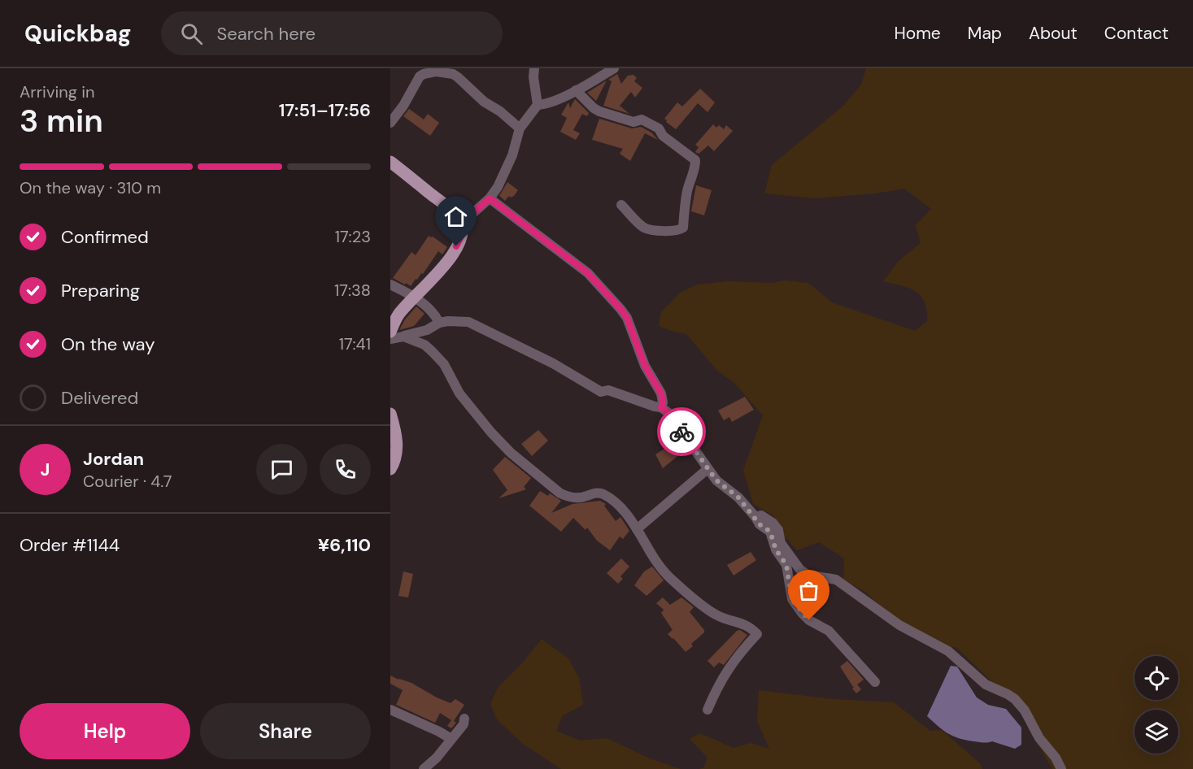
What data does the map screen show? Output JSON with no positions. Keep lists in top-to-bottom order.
{
  "page": {
    "header": "Quickbag",
    "search": "Search here",
    "nav": [
      "Home",
      "Map",
      "About",
      "Contact"
    ],
    "heading": ["3 min", "Arriving in", "17:51–17:56"],
    "panel": [
      "Jordan",
      "Courier · 4.7",
      "Order #1144",
      "¥6,110"
    ],
    "bar": "On the way · 310 m",
    "list": [
      ["Confirmed", "17:23"],
      ["Preparing", "17:38"],
      ["On the way", "17:41"],
      "Delivered"
    ],
    "round": "J",
    "buttons": ["Help", "Share"]
  }
}
